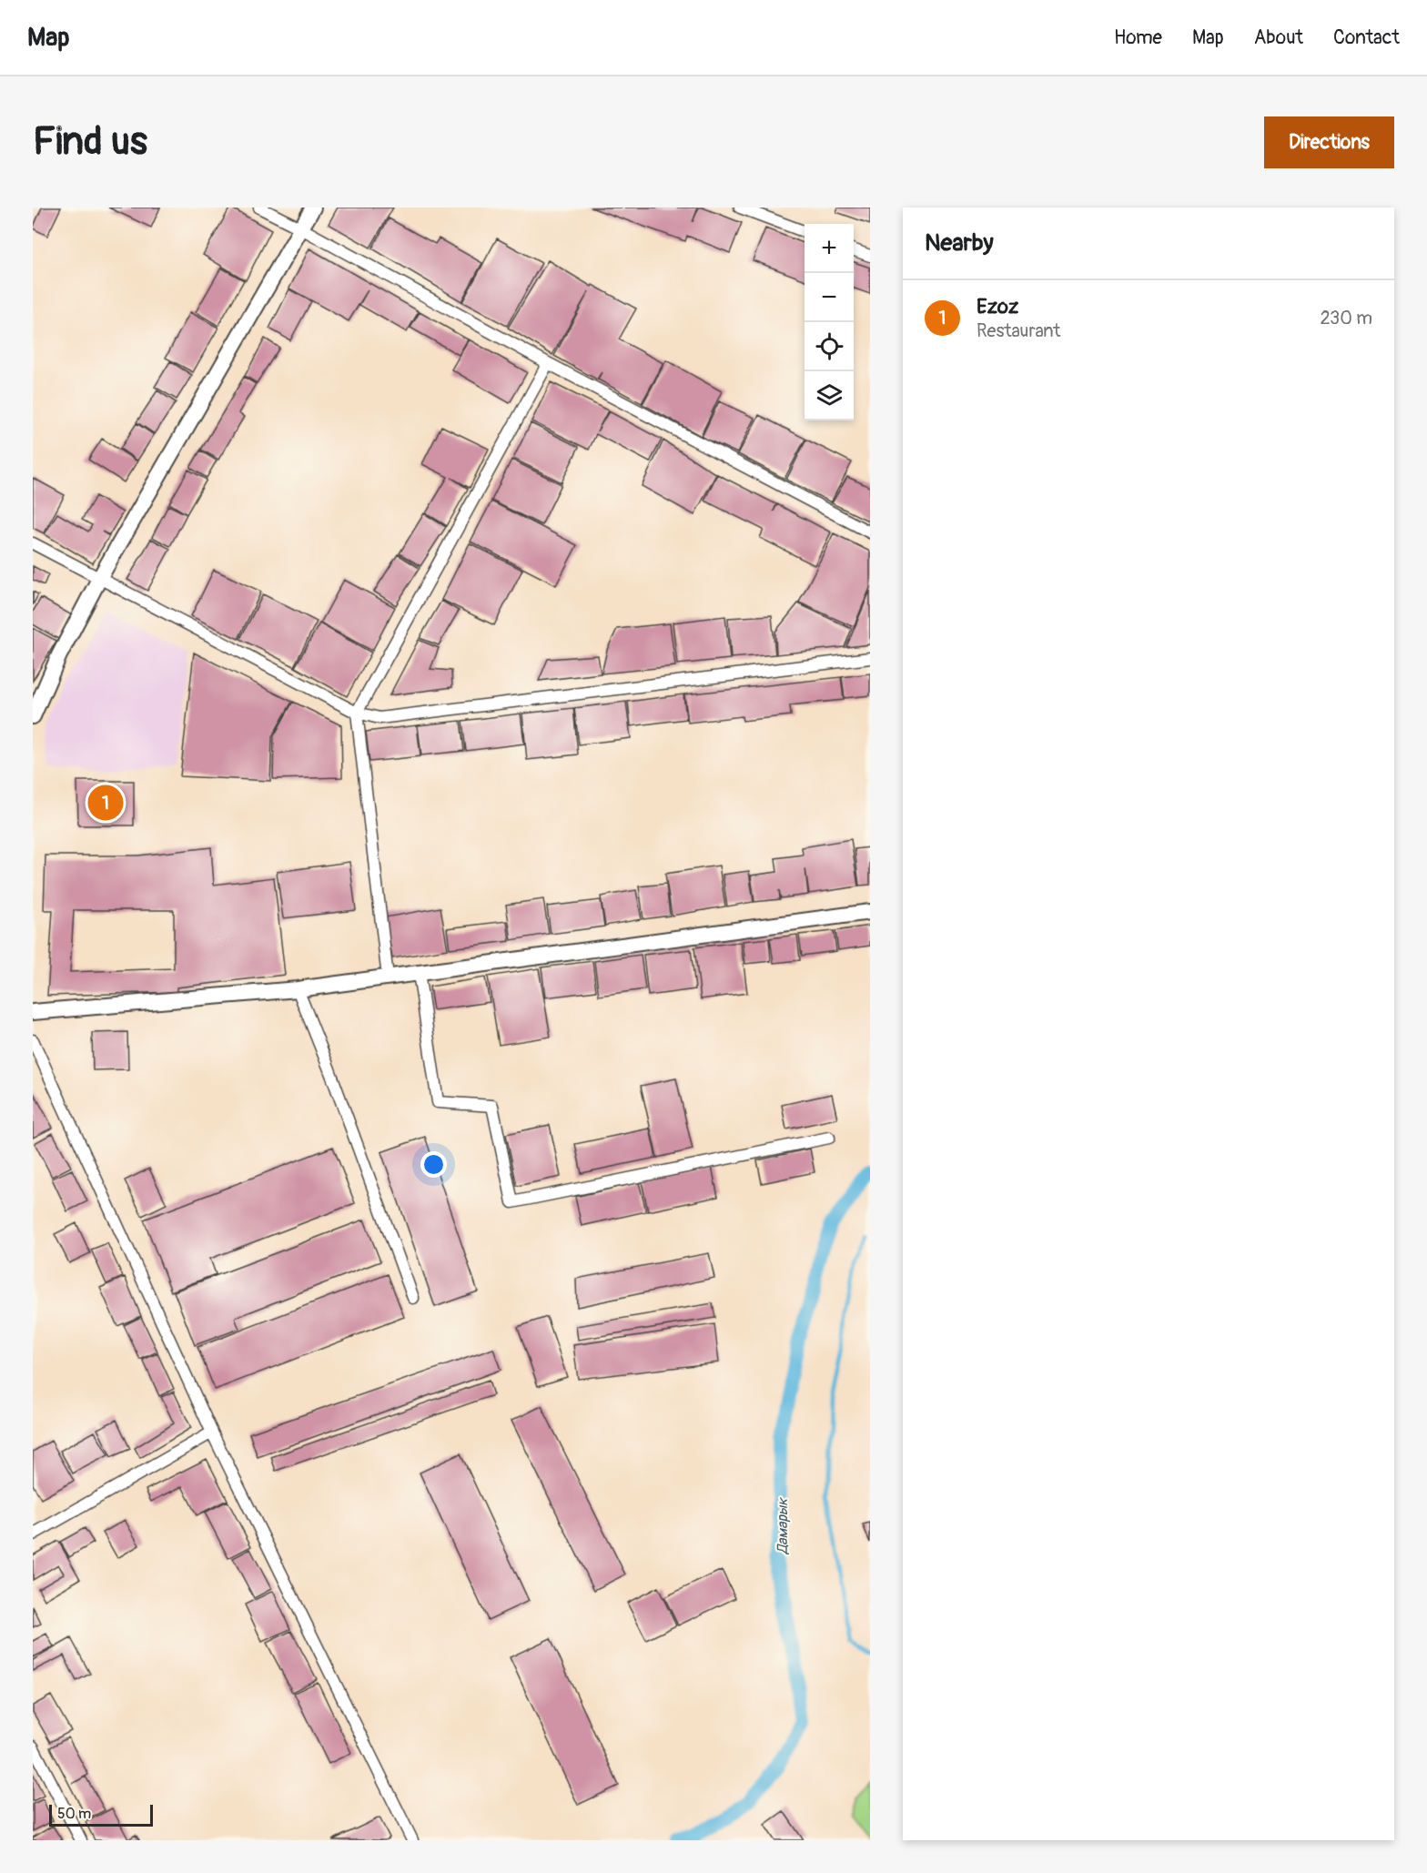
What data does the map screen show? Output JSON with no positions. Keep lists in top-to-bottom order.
{
  "water": ["Дамарык"],
  "scale_bar": "50 m",
  "page": {
    "header": "Map",
    "nav": [
      "Home",
      "Map",
      "About",
      "Contact"
    ],
    "buttons": "Directions",
    "title": "Find us",
    "heading": "Nearby",
    "map_buttons": ["+", "−"],
    "list": [
      {
        "mark": "1",
        "name": "Ezoz",
        "note": "Restaurant",
        "value": "230 m"
      }
    ],
    "pins": "1",
    "scale": "50 m"
  }
}
